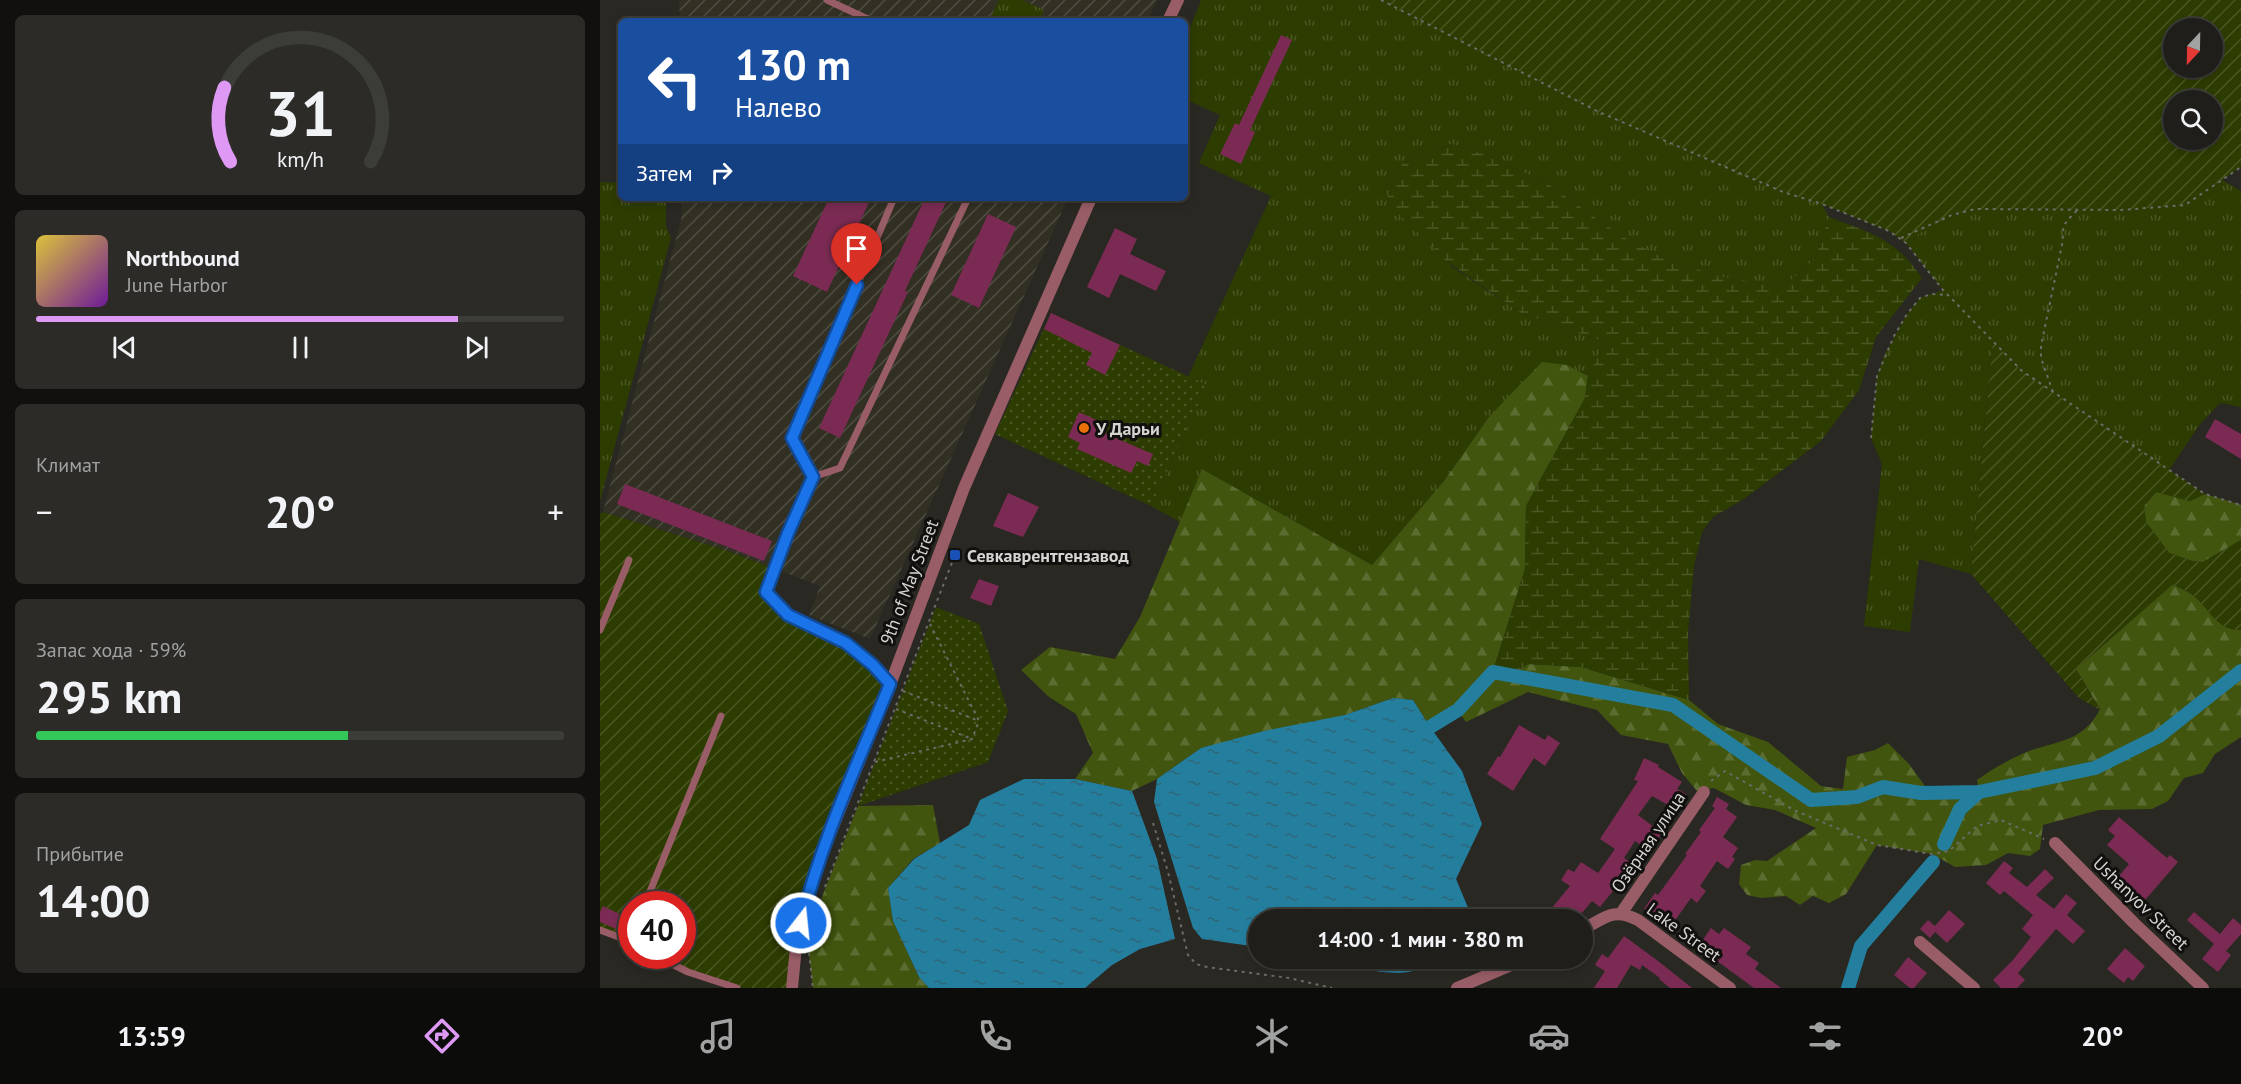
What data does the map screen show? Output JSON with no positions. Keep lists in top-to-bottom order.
{
  "streets": {
    "street": [
      "9th of May Street",
      "Озёрная улица",
      "Ushanyov Street",
      "Lake Street"
    ]
  },
  "crossings": [
    ["Озёрная улица", "Lake Street"]
  ],
  "places": {
    "other": ["У Дарьи"],
    "transit": ["Севкаврентгензавод"]
  },
  "north": "bottom",
  "page": {
    "turn": ["130 m", "Налево"],
    "then": "Затем",
    "song": ["Northbound", "June Harbor"],
    "tile": [
      "Климат",
      ["Запас хода · 59%", "295 km"],
      ["Прибытие", "14:00"]
    ],
    "heat": ["−", "20°", "+"],
    "limit": "40",
    "trip": "14:00 · 1 мин · 380 m",
    "tabs": ["13:59", "20°"],
    "gauge": ["31", "km/h"]
  }
}
